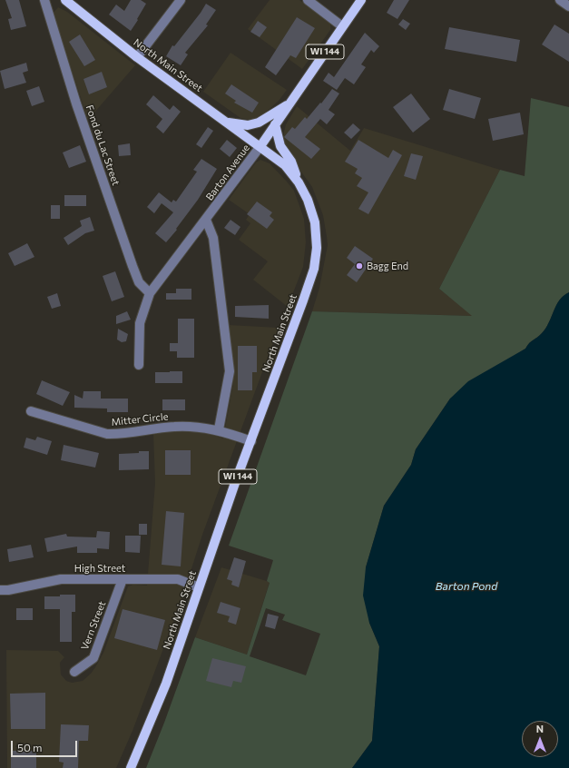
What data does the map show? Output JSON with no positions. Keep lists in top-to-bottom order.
{
  "streets": {
    "main road": ["WI 144", "North Main Street", "Barton Avenue"],
    "street": [
      "Fond du Lac Street",
      "Mitter Circle",
      "High Street",
      "Vern Street"
    ]
  },
  "crossings": [
    ["North Main Street", "Barton Avenue"],
    ["North Main Street", "Mitter Circle"],
    ["North Main Street", "High Street"],
    ["Fond du Lac Street", "Barton Avenue"],
    ["High Street", "Vern Street"]
  ],
  "water": ["Barton Pond"],
  "places": ["Bagg End"],
  "scale_bar": "50 m",
  "north": "top"
}
